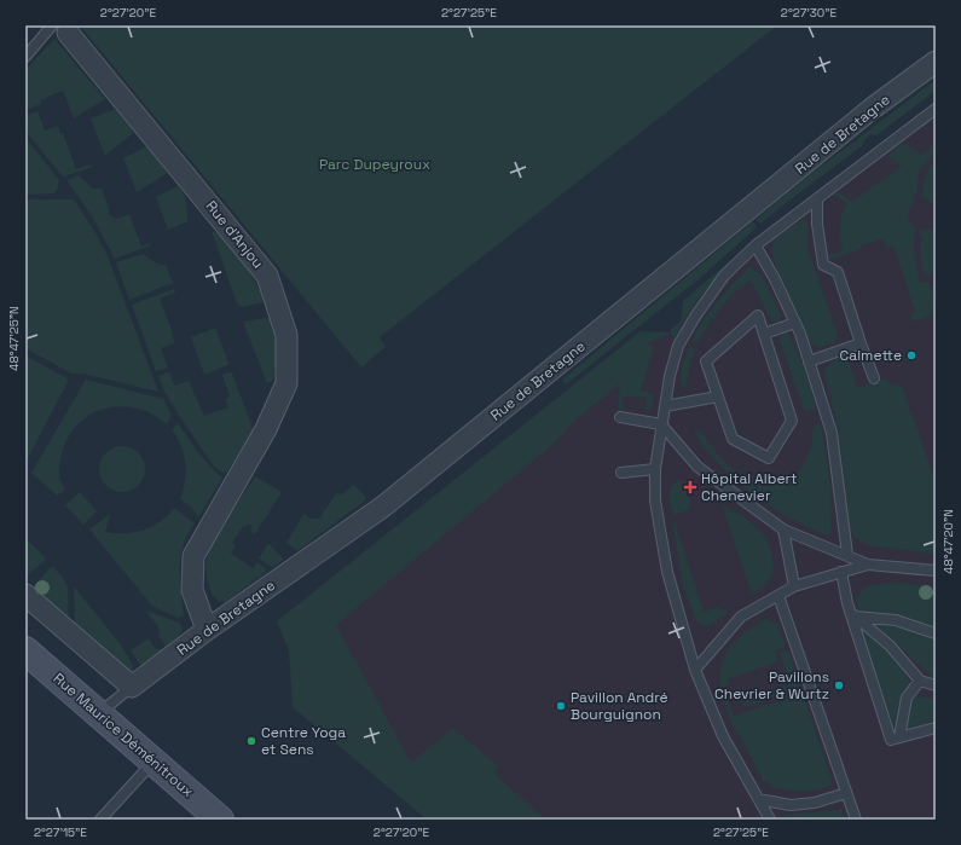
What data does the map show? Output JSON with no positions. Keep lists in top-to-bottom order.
{
  "streets": {
    "street": ["Rue de Bretagne", "Rue d'Anjou", "Rue Maurice Déménitroux"]
  },
  "crossings": [
    ["Rue de Bretagne", "Rue d'Anjou"]
  ],
  "parks": ["Parc Dupeyroux"],
  "places": {
    "other": [
      "Calmette",
      "Pavillons Chevrier & Wurtz",
      "Pavillon André Bourguignon",
      "Centre Yoga et Sens"
    ],
    "health": ["Hôpital Albert Chenevier"]
  },
  "coordinates": [
    "2°27'20\"E",
    "2°27'25\"E",
    "2°27'30\"E",
    "48°47'25\"N",
    "48°47'20\"N",
    "2°27'15\"E"
  ]
}
